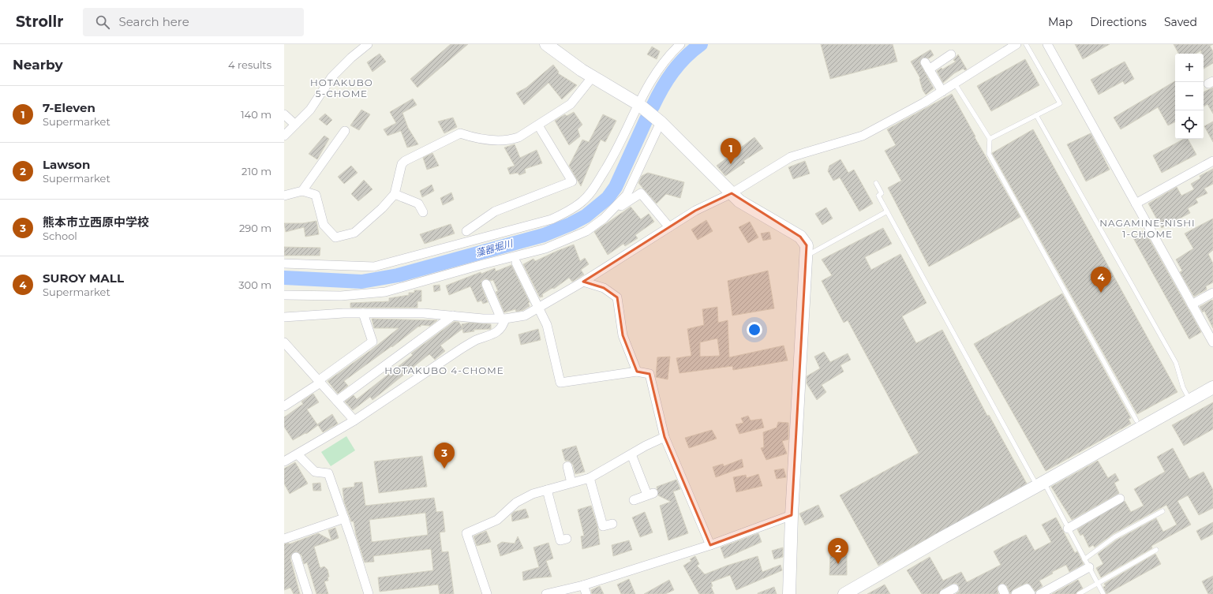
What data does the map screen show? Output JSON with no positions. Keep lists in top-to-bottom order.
{
  "districts": ["HOTAKUBO 5-CHOME", "NAGAMINE-NISHI 1-CHOME", "HOTAKUBO 4-CHOME"],
  "water": ["藻器堀川"],
  "page": {
    "header": "Strollr",
    "search": "Search here",
    "nav": ["Map", "Directions", "Saved"],
    "heading": ["Nearby", "4 results"],
    "map_buttons": ["+", "−"],
    "list": [
      {
        "mark": "1",
        "name": "7-Eleven",
        "note": "Supermarket",
        "value": "140 m"
      },
      {
        "mark": "2",
        "name": "Lawson",
        "note": "Supermarket",
        "value": "210 m"
      },
      {
        "mark": "3",
        "name": "熊本市立西原中学校",
        "note": "School",
        "value": "290 m"
      },
      {
        "mark": "4",
        "name": "SUROY MALL",
        "note": "Supermarket",
        "value": "300 m"
      }
    ],
    "pins": [
      "1",
      "4",
      "3",
      "2"
    ]
  }
}
